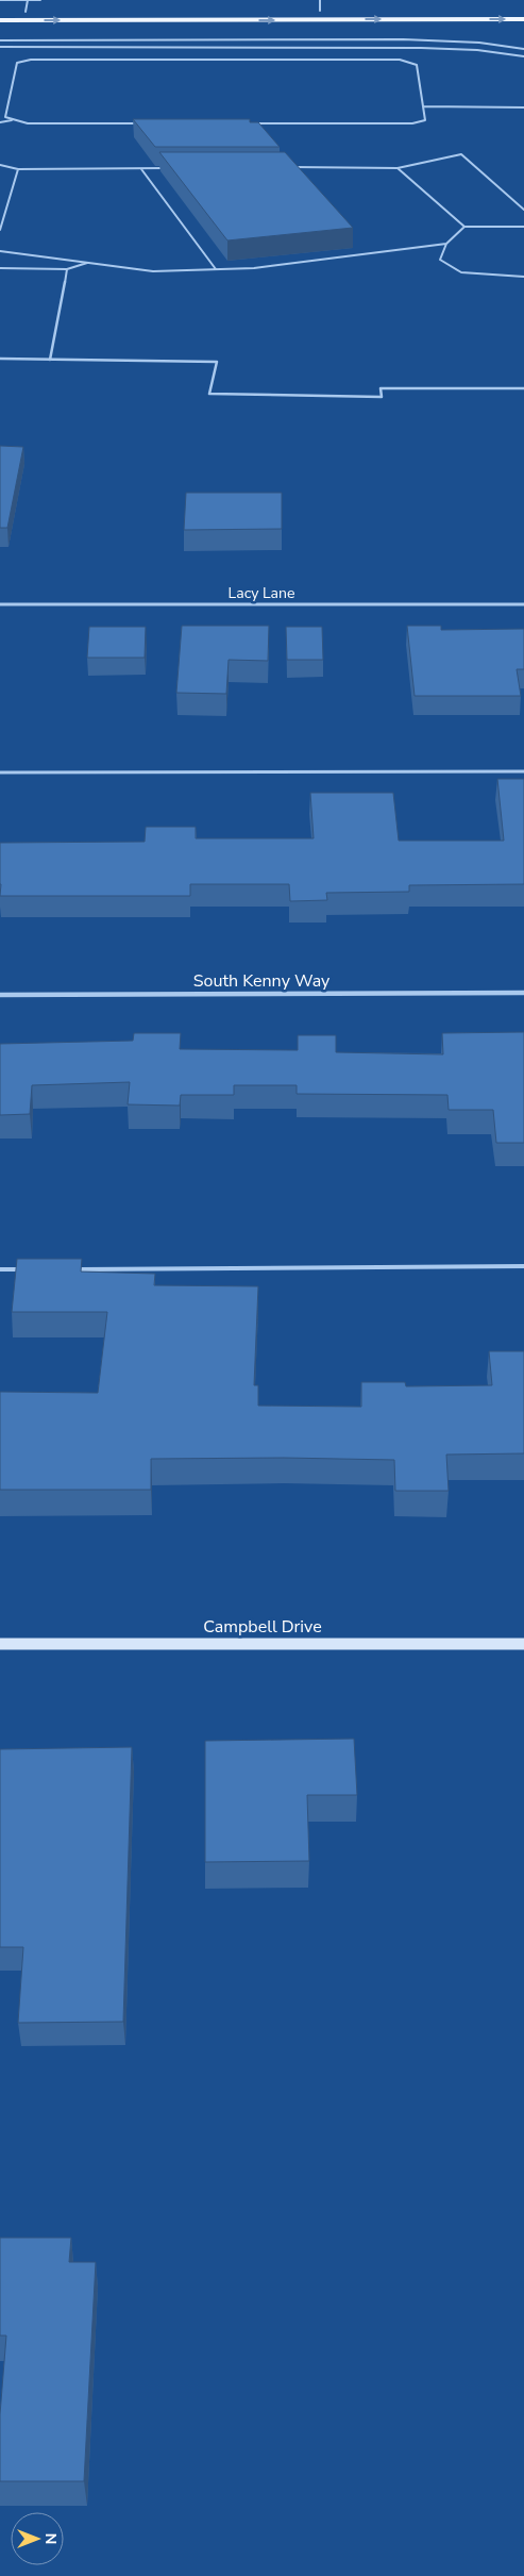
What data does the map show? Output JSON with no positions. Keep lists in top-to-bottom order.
{
  "streets": {
    "street": ["Lacy Lane", "South Kenny Way", "Campbell Drive"]
  },
  "north": "right"
}
